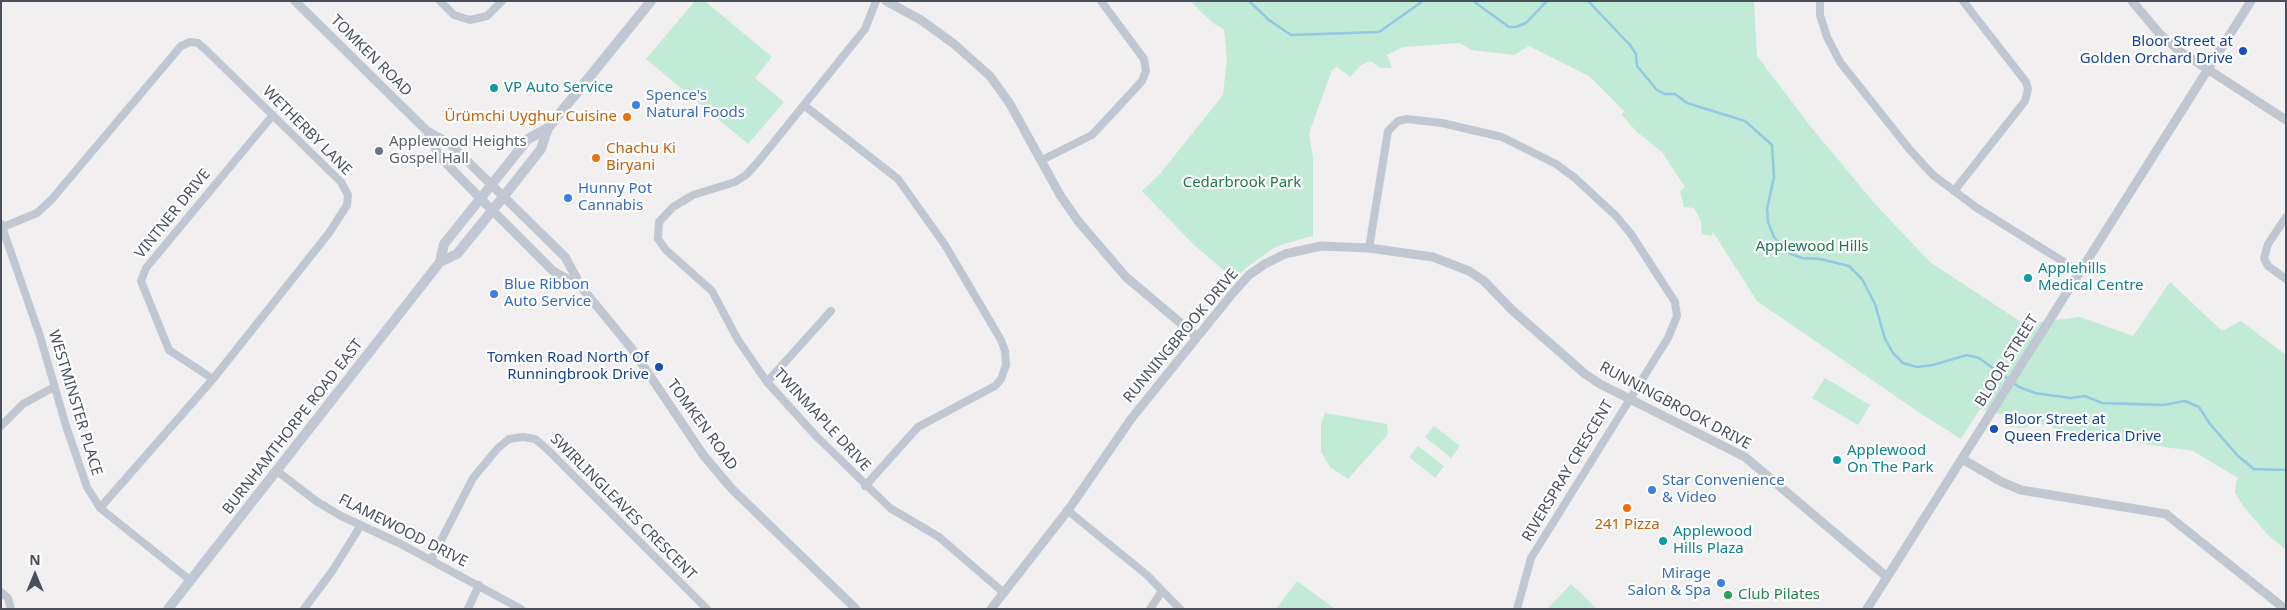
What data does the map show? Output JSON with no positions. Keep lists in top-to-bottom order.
{
  "streets": {
    "main road": ["BURNHAMTHORPE ROAD EAST"],
    "street": [
      "TOMKEN ROAD",
      "WETHERBY LANE",
      "VINTNER DRIVE",
      "RUNNINGBROOK DRIVE",
      "BLOOR STREET",
      "WESTMINSTER PLACE",
      "TWINMAPLE DRIVE",
      "RIVERSPRAY CRESCENT",
      "SWIRLINGLEAVES CRESCENT",
      "FLAMEWOOD DRIVE"
    ]
  },
  "crossings": [
    ["TOMKEN ROAD", "BURNHAMTHORPE ROAD EAST"],
    ["WETHERBY LANE", "VINTNER DRIVE"],
    ["WETHERBY LANE", "WESTMINSTER PLACE"],
    ["RUNNINGBROOK DRIVE", "BLOOR STREET"],
    ["RUNNINGBROOK DRIVE", "TWINMAPLE DRIVE"],
    ["RUNNINGBROOK DRIVE", "RIVERSPRAY CRESCENT"],
    ["WESTMINSTER PLACE", "BURNHAMTHORPE ROAD EAST"],
    ["BURNHAMTHORPE ROAD EAST", "FLAMEWOOD DRIVE"],
    ["SWIRLINGLEAVES CRESCENT", "FLAMEWOOD DRIVE"]
  ],
  "parks": ["Cedarbrook Park", "Applewood Hills"],
  "places": [
    "Bloor Street at Golden Orchard Drive",
    "VP Auto Service",
    "Spence's Natural Foods",
    "Ürümchi Uyghur Cuisine",
    "Applewood Heights Gospel Hall",
    "Chachu Ki Biryani",
    "Hunny Pot Cannabis",
    "Applehills Medical Centre",
    "Blue Ribbon Auto Service",
    "Tomken Road North Of Runningbrook Drive",
    "Bloor Street at Queen Frederica Drive",
    "Applewood On The Park",
    "Star Convenience & Video",
    "241 Pizza",
    "Applewood Hills Plaza",
    "Mirage Salon & Spa",
    "Club Pilates"
  ],
  "north": "top"
}
